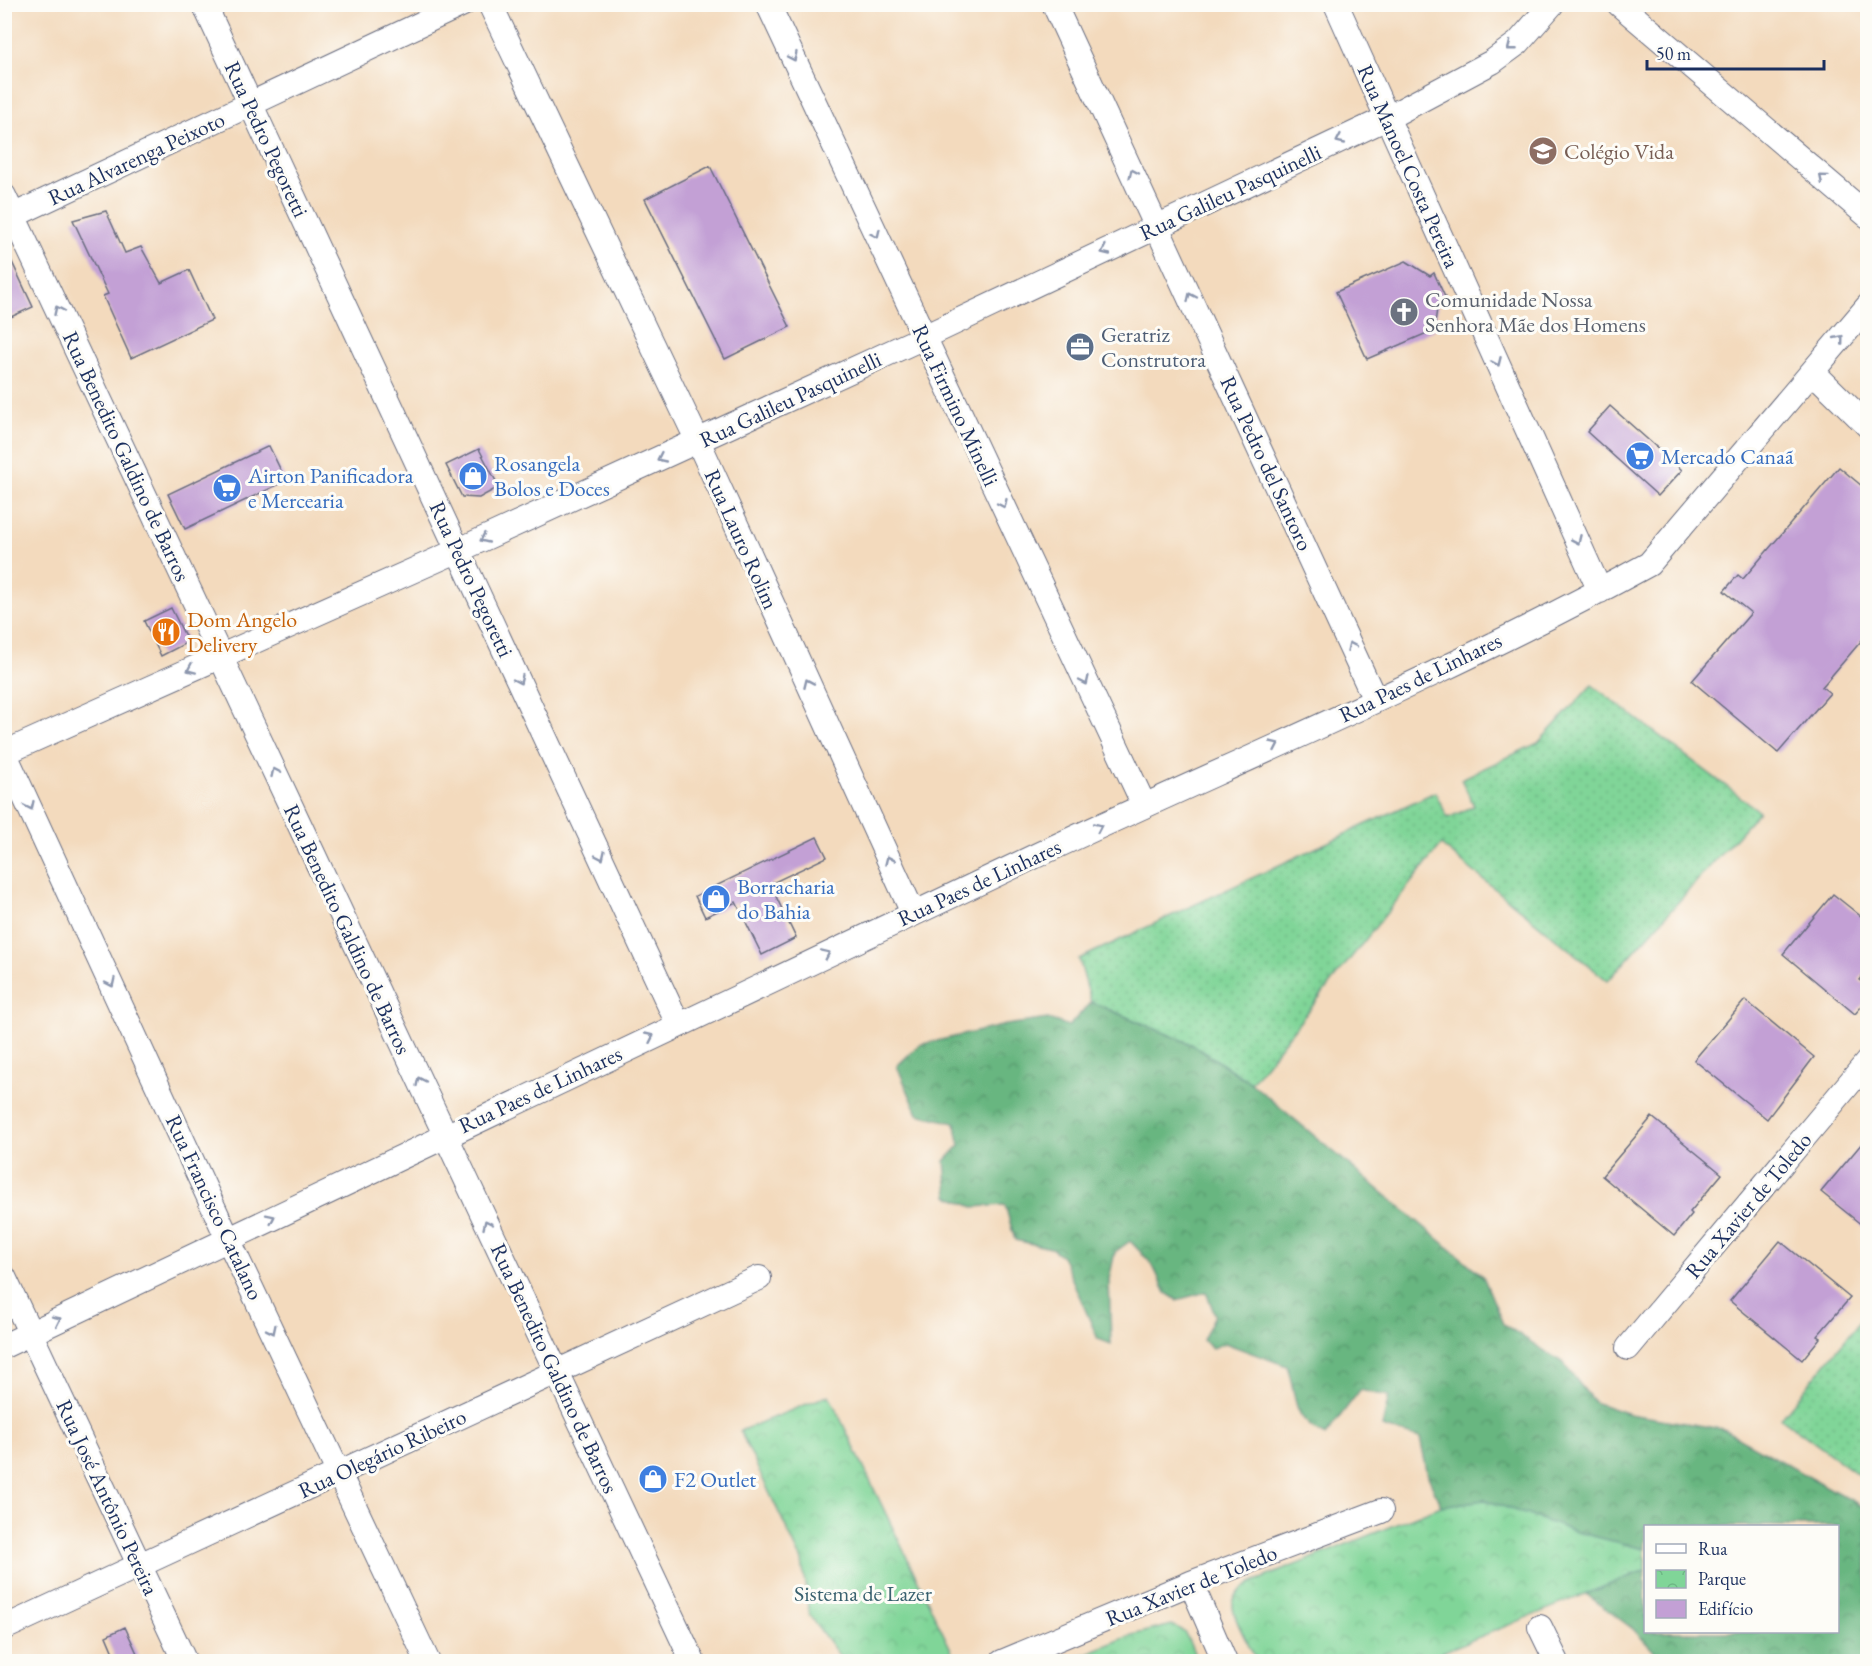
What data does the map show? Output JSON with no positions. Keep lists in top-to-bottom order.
{
  "streets": {
    "street": [
      "Rua Pedro Pegoretti",
      "Rua Alvarenga Peixoto",
      "Rua Manoel Costa Pereira",
      "Rua Galileu Pasquinelli",
      "Rua Firmino Minelli",
      "Rua Benedito Galdino de Barros",
      "Rua Pedro del Santoro",
      "Rua Lauro Rolim",
      "Rua Paes de Linhares",
      "Rua Xavier de Toledo",
      "Rua Francisco Catalano",
      "Rua Olegário Ribeiro",
      "Rua José Antônio Pereira"
    ]
  },
  "crossings": [
    ["Rua Pedro Pegoretti", "Rua Alvarenga Peixoto"],
    ["Rua Pedro Pegoretti", "Rua Galileu Pasquinelli"],
    ["Rua Pedro Pegoretti", "Rua Paes de Linhares"],
    ["Rua Alvarenga Peixoto", "Rua Benedito Galdino de Barros"],
    ["Rua Manoel Costa Pereira", "Rua Galileu Pasquinelli"],
    ["Rua Manoel Costa Pereira", "Rua Paes de Linhares"],
    ["Rua Galileu Pasquinelli", "Rua Firmino Minelli"],
    ["Rua Galileu Pasquinelli", "Rua Benedito Galdino de Barros"],
    ["Rua Galileu Pasquinelli", "Rua Pedro del Santoro"],
    ["Rua Galileu Pasquinelli", "Rua Lauro Rolim"],
    ["Rua Galileu Pasquinelli", "Rua Francisco Catalano"],
    ["Rua Firmino Minelli", "Rua Paes de Linhares"],
    ["Rua Benedito Galdino de Barros", "Rua Paes de Linhares"],
    ["Rua Benedito Galdino de Barros", "Rua Olegário Ribeiro"],
    ["Rua Pedro del Santoro", "Rua Paes de Linhares"],
    ["Rua Lauro Rolim", "Rua Paes de Linhares"],
    ["Rua Paes de Linhares", "Rua Francisco Catalano"],
    ["Rua Paes de Linhares", "Rua José Antônio Pereira"],
    ["Rua Francisco Catalano", "Rua Olegário Ribeiro"],
    ["Rua Olegário Ribeiro", "Rua José Antônio Pereira"]
  ],
  "one_way": [
    "Rua Pedro Pegoretti",
    "Rua Manoel Costa Pereira",
    "Rua Galileu Pasquinelli",
    "Rua Firmino Minelli",
    "Rua Benedito Galdino de Barros",
    "Rua Pedro del Santoro",
    "Rua Lauro Rolim",
    "Rua Paes de Linhares",
    "Rua Francisco Catalano"
  ],
  "parks": ["Sistema de Lazer"],
  "places": {
    "school or university": ["Colégio Vida"],
    "church": ["Comunidade Nossa Senhora Mãe dos Homens"],
    "office": ["Geratriz Construtora"],
    "supermarket": ["Mercado Canaã", "Airton Panificadora e Mercearia"],
    "shop": ["Rosangela Bolos e Doces", "Borracharia do Bahia", "F2 Outlet"],
    "restaurant": ["Dom Angelo Delivery"]
  },
  "legend": ["Rua", "Parque", "Edifício"],
  "scale_bar": "50 m"
}
